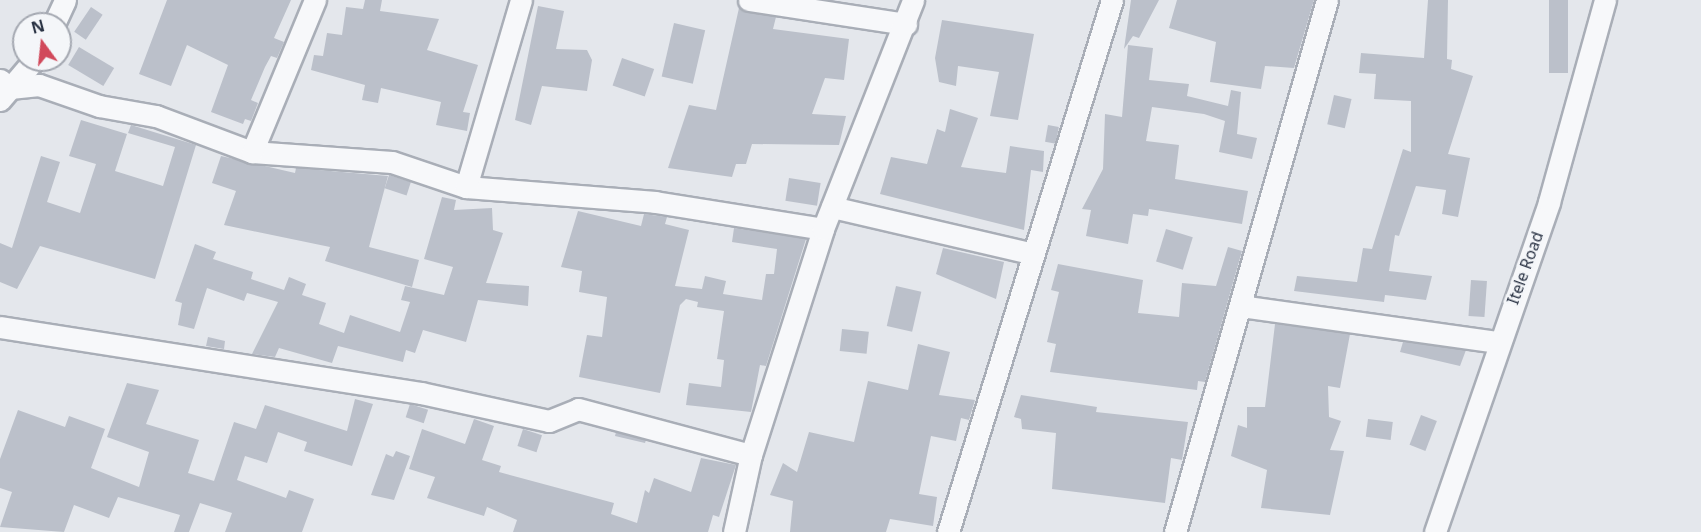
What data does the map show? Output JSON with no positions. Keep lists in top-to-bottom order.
{
  "streets": {
    "street": ["Itele Road"]
  },
  "north": "top"
}
